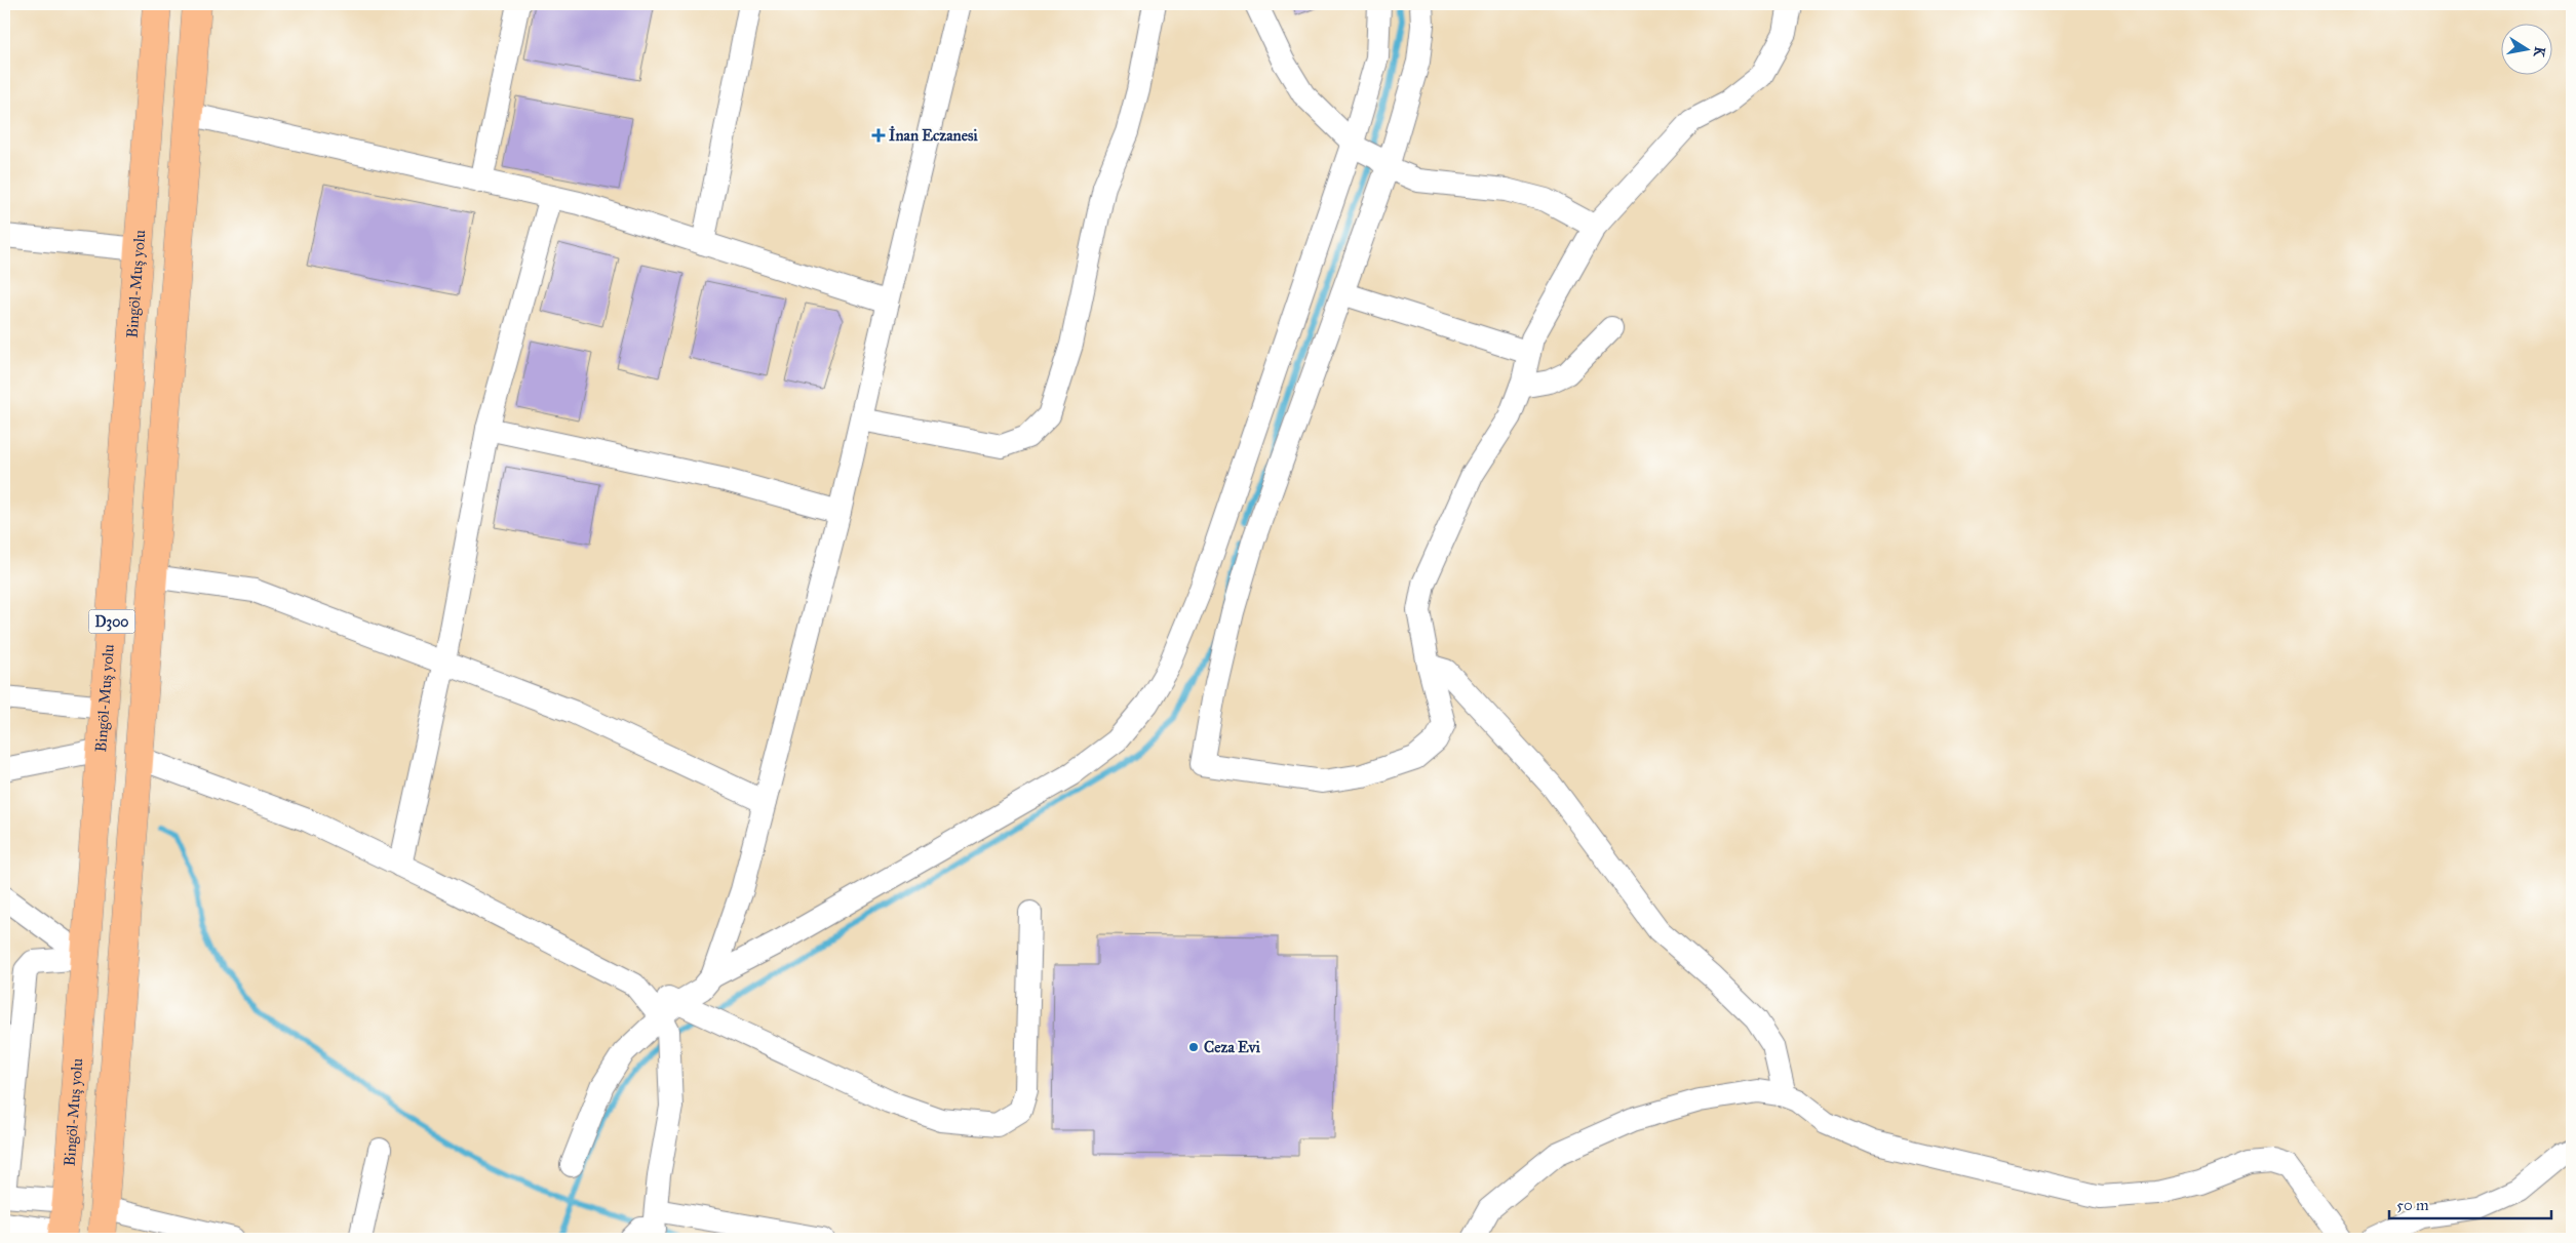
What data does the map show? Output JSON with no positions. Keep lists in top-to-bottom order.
{
  "streets": {
    "highway": ["Bingöl-Muş yolu", "D300"]
  },
  "places": {
    "health": ["İnan Eczanesi"],
    "other": ["Ceza Evi"]
  },
  "scale_bar": "50 m",
  "north": "right"
}
